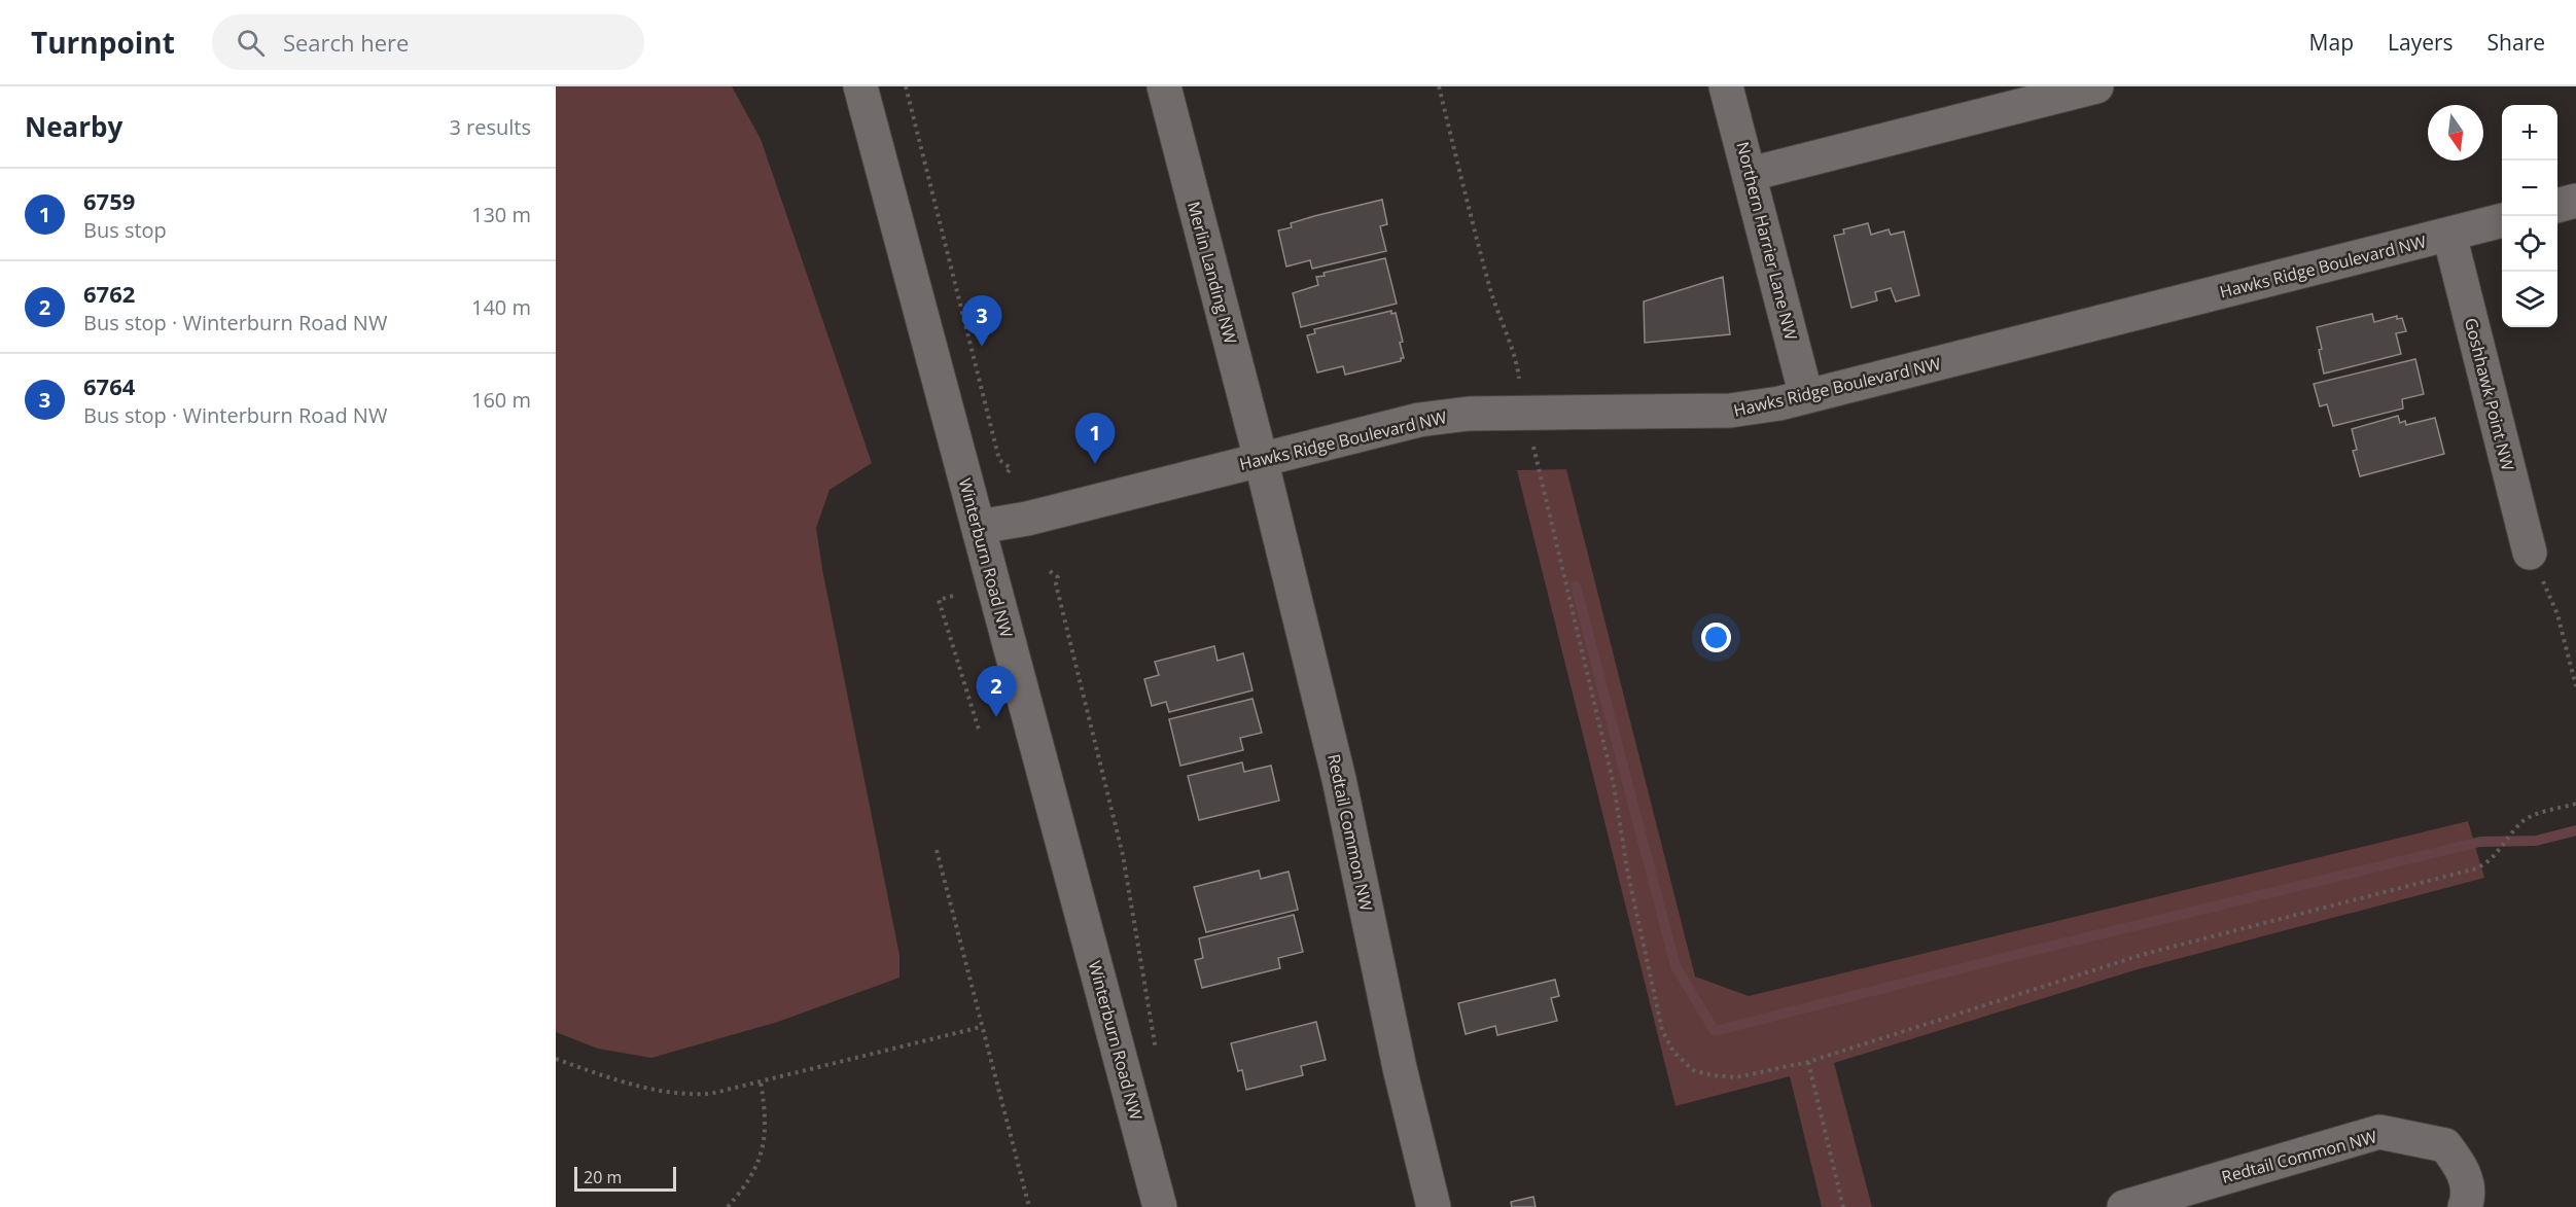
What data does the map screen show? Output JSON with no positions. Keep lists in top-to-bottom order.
{
  "streets": {
    "street": [
      "Northern Harrier Lane NW",
      "Hawks Ridge Boulevard NW",
      "Merlin Landing NW",
      "Goshhawk Point NW",
      "Winterburn Road NW",
      "Redtail Common NW"
    ]
  },
  "crossings": [
    ["Northern Harrier Lane NW", "Hawks Ridge Boulevard NW"],
    ["Hawks Ridge Boulevard NW", "Merlin Landing NW"],
    ["Hawks Ridge Boulevard NW", "Goshhawk Point NW"],
    ["Hawks Ridge Boulevard NW", "Winterburn Road NW"],
    ["Hawks Ridge Boulevard NW", "Redtail Common NW"],
    ["Merlin Landing NW", "Redtail Common NW"]
  ],
  "scale_bar": "20 m",
  "north": "bottom",
  "page": {
    "header": "Turnpoint",
    "search": "Search here",
    "nav": ["Map", "Layers", "Share"],
    "heading": ["Nearby", "3 results"],
    "map_buttons": ["+", "−"],
    "list": [
      {
        "mark": "1",
        "name": "6759",
        "note": "Bus stop",
        "value": "130 m"
      },
      {
        "mark": "2",
        "name": "6762",
        "note": "Bus stop · Winterburn Road NW",
        "value": "140 m"
      },
      {
        "mark": "3",
        "name": "6764",
        "note": "Bus stop · Winterburn Road NW",
        "value": "160 m"
      }
    ],
    "pins": ["3", "1", "2"],
    "scale": "20 m"
  }
}
